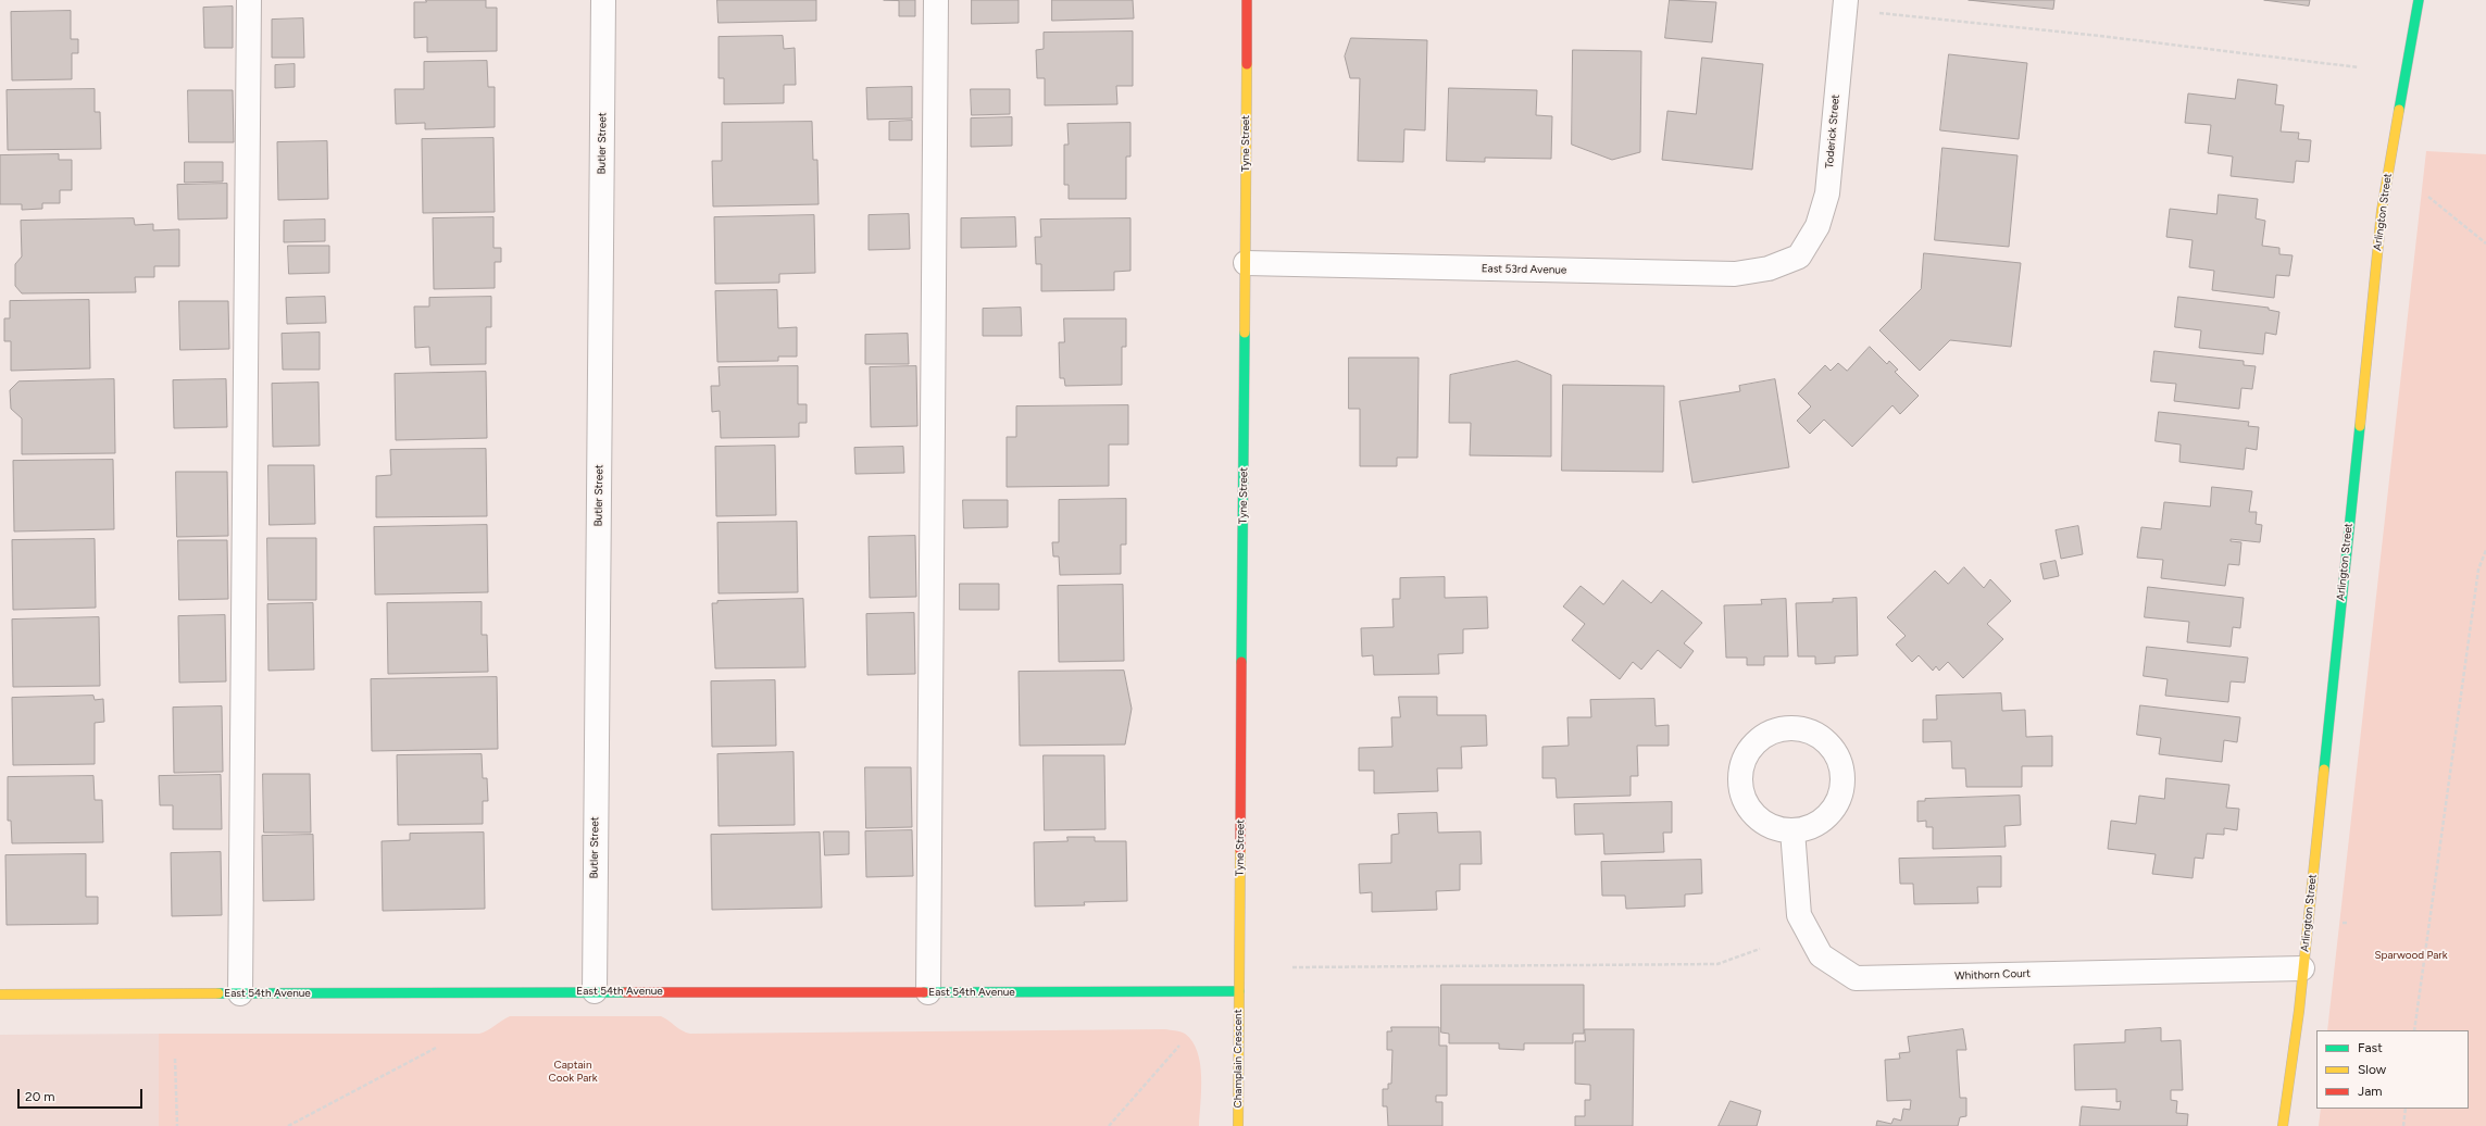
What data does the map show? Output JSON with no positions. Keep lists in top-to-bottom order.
{
  "streets": {
    "street": [
      "Toderick Street",
      "Butler Street",
      "Tyne Street",
      "Arlington Street",
      "East 53rd Avenue",
      "Whithorn Court",
      "East 54th Avenue",
      "Champlain Crescent"
    ]
  },
  "crossings": [
    ["Toderick Street", "East 53rd Avenue"],
    ["Butler Street", "East 54th Avenue"],
    ["Tyne Street", "East 53rd Avenue"],
    ["Tyne Street", "East 54th Avenue"],
    ["Tyne Street", "Champlain Crescent"],
    ["Arlington Street", "Whithorn Court"],
    ["East 54th Avenue", "Champlain Crescent"]
  ],
  "parks": ["Sparwood Park", "Captain Cook Park"],
  "legend": ["Fast", "Slow", "Jam"],
  "scale_bar": "20 m"
}
